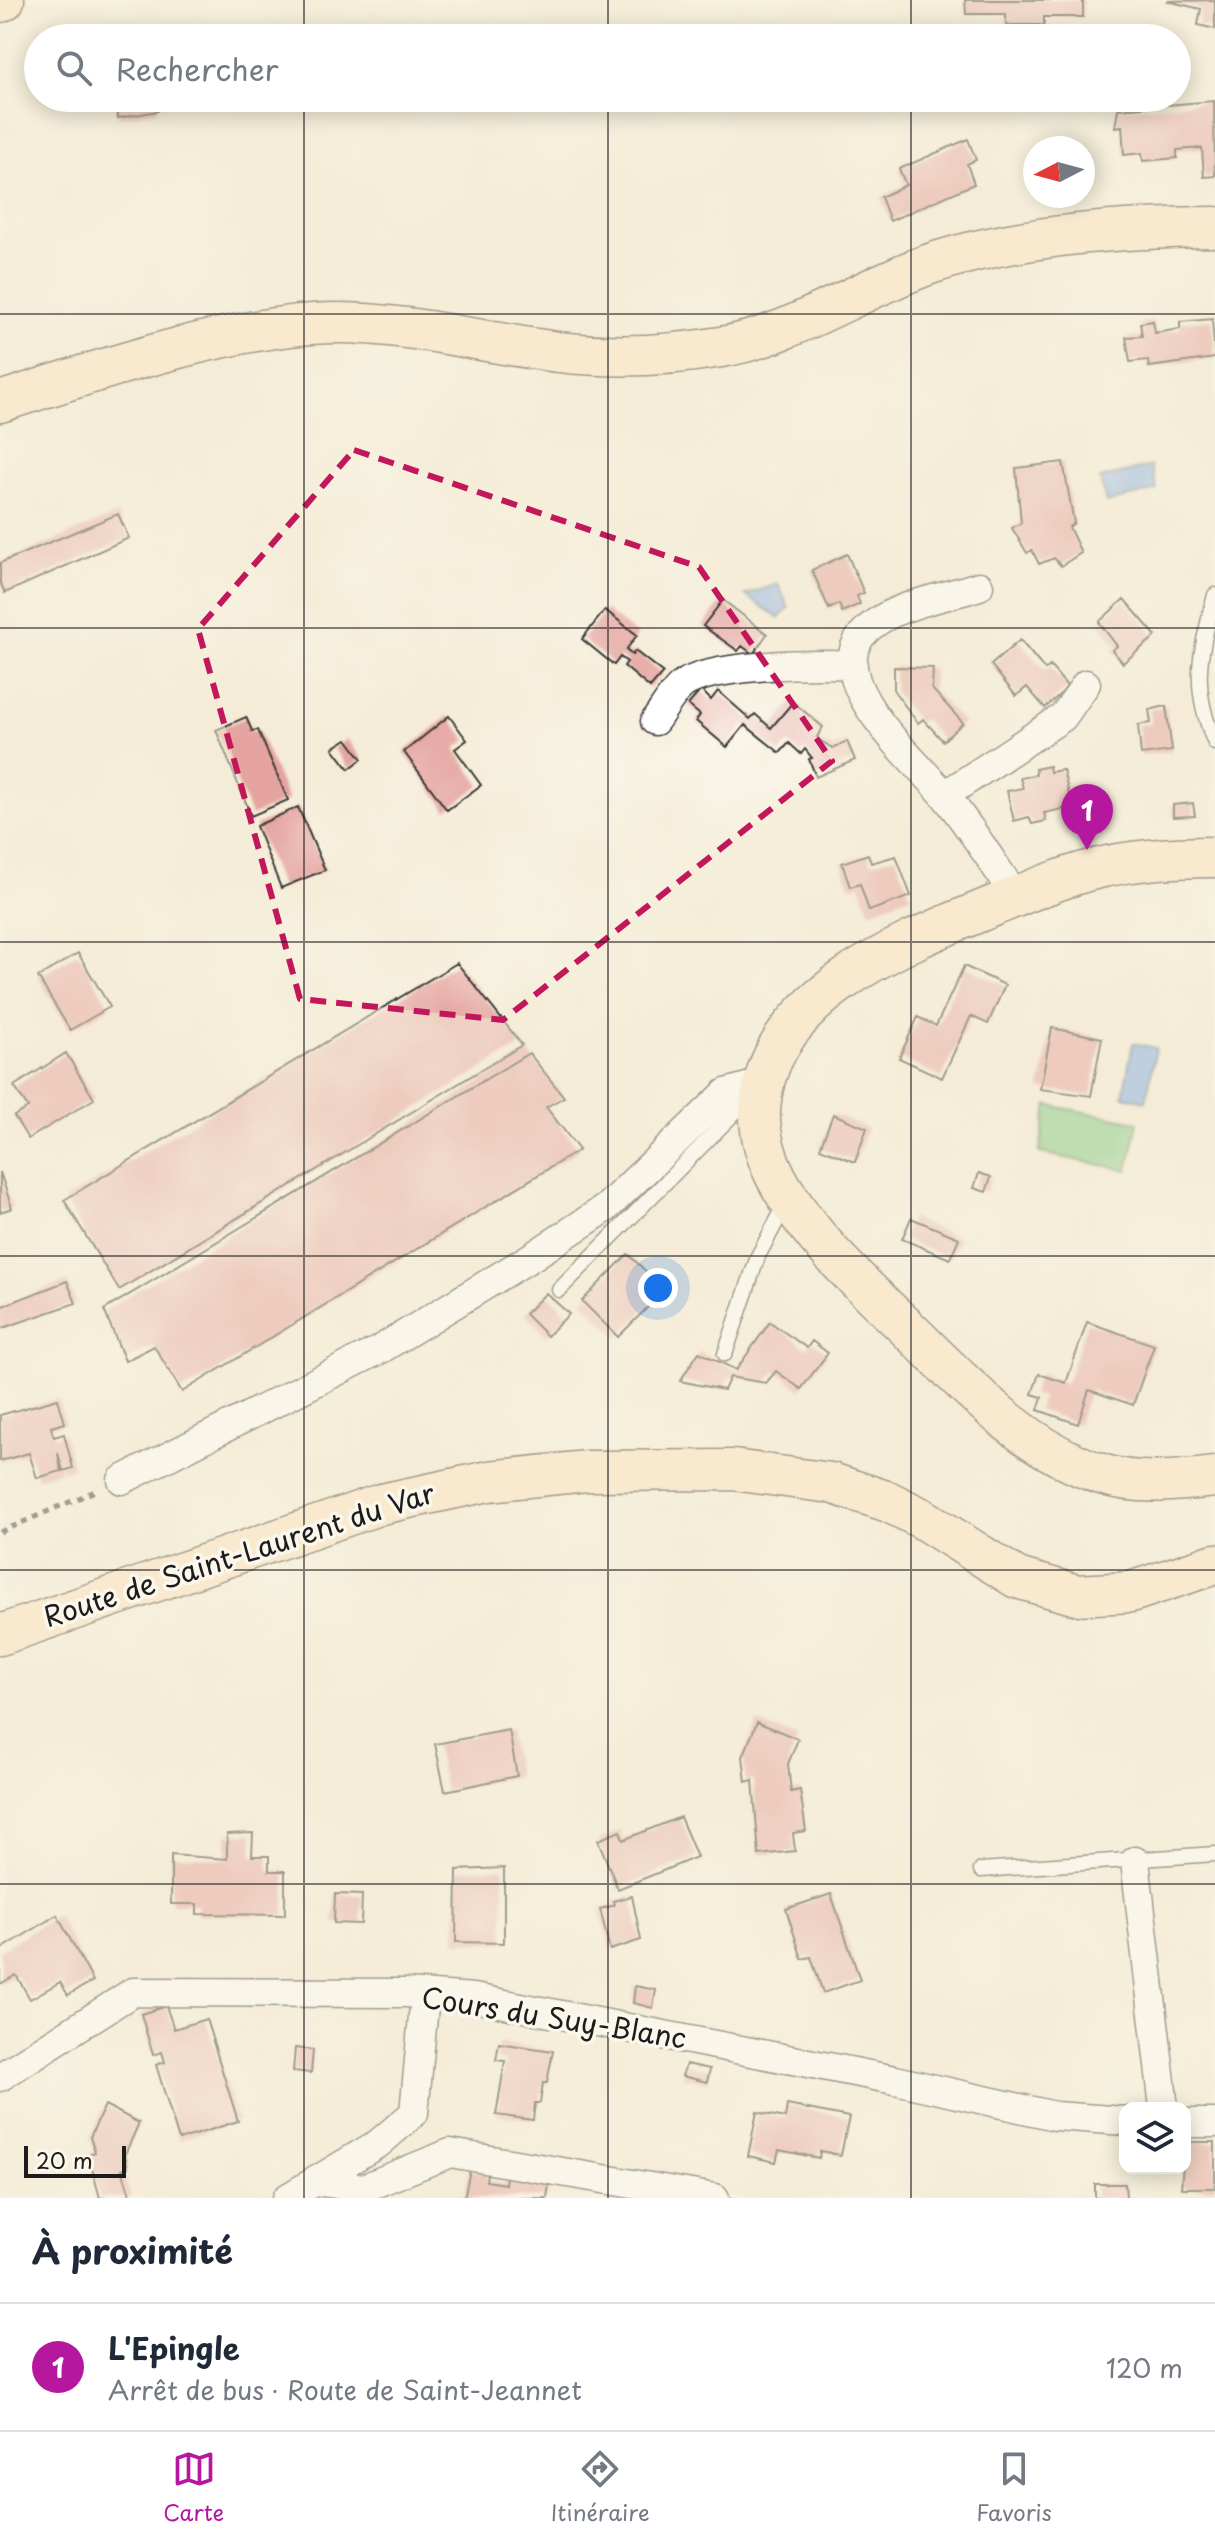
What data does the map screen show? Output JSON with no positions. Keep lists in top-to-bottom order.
{
  "streets": {
    "main road": ["Route de Saint-Laurent du Var"],
    "street": ["Cours du Suy-Blanc"]
  },
  "scale_bar": "20 m",
  "north": "left",
  "page": {
    "search": "Rechercher",
    "pins": "1",
    "scale": "20 m",
    "heading": "À proximité",
    "list": [
      {
        "mark": "1",
        "name": "L'Epingle",
        "note": "Arrêt de bus · Route de Saint-Jeannet",
        "value": "120 m"
      }
    ],
    "nav": ["Carte", "Itinéraire", "Favoris"]
  }
}
